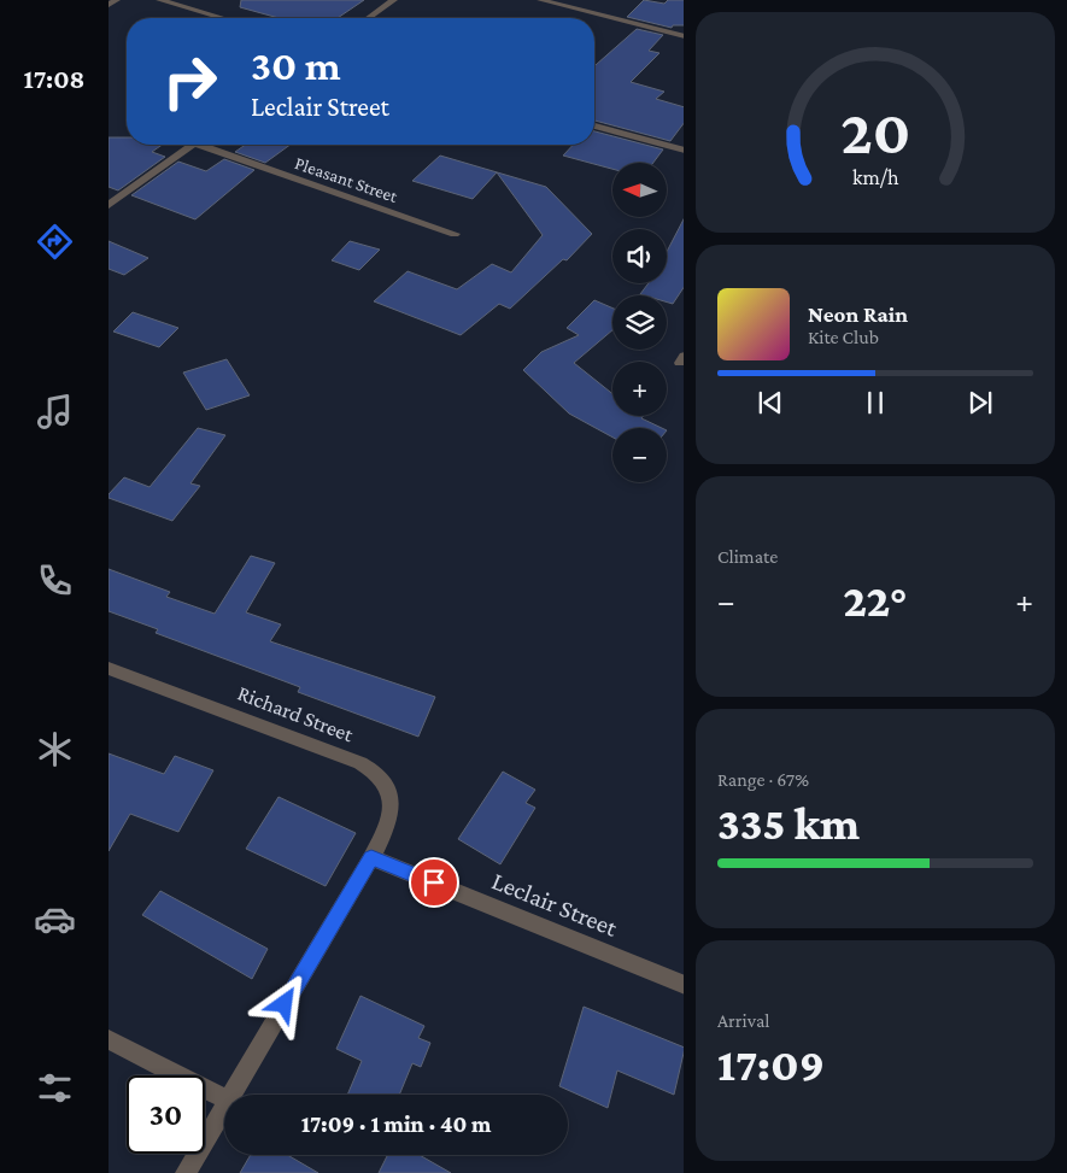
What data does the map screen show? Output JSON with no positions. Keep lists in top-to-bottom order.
{
  "streets": {
    "street": ["Pleasant Street", "Richard Street", "Leclair Street"]
  },
  "crossings": [
    ["Richard Street", "Leclair Street"]
  ],
  "north": "left",
  "page": {
    "tabs": "17:08",
    "turn": ["30 m", "Leclair Street"],
    "map_buttons": ["+", "−"],
    "song": ["Neon Rain", "Kite Club"],
    "tile": [
      "Climate",
      ["Range · 67%", "335 km"],
      ["Arrival", "17:09"]
    ],
    "heat": ["−", "22°", "+"],
    "limit": "30",
    "trip": "17:09 · 1 min · 40 m",
    "gauge": ["20", "km/h"]
  }
}
